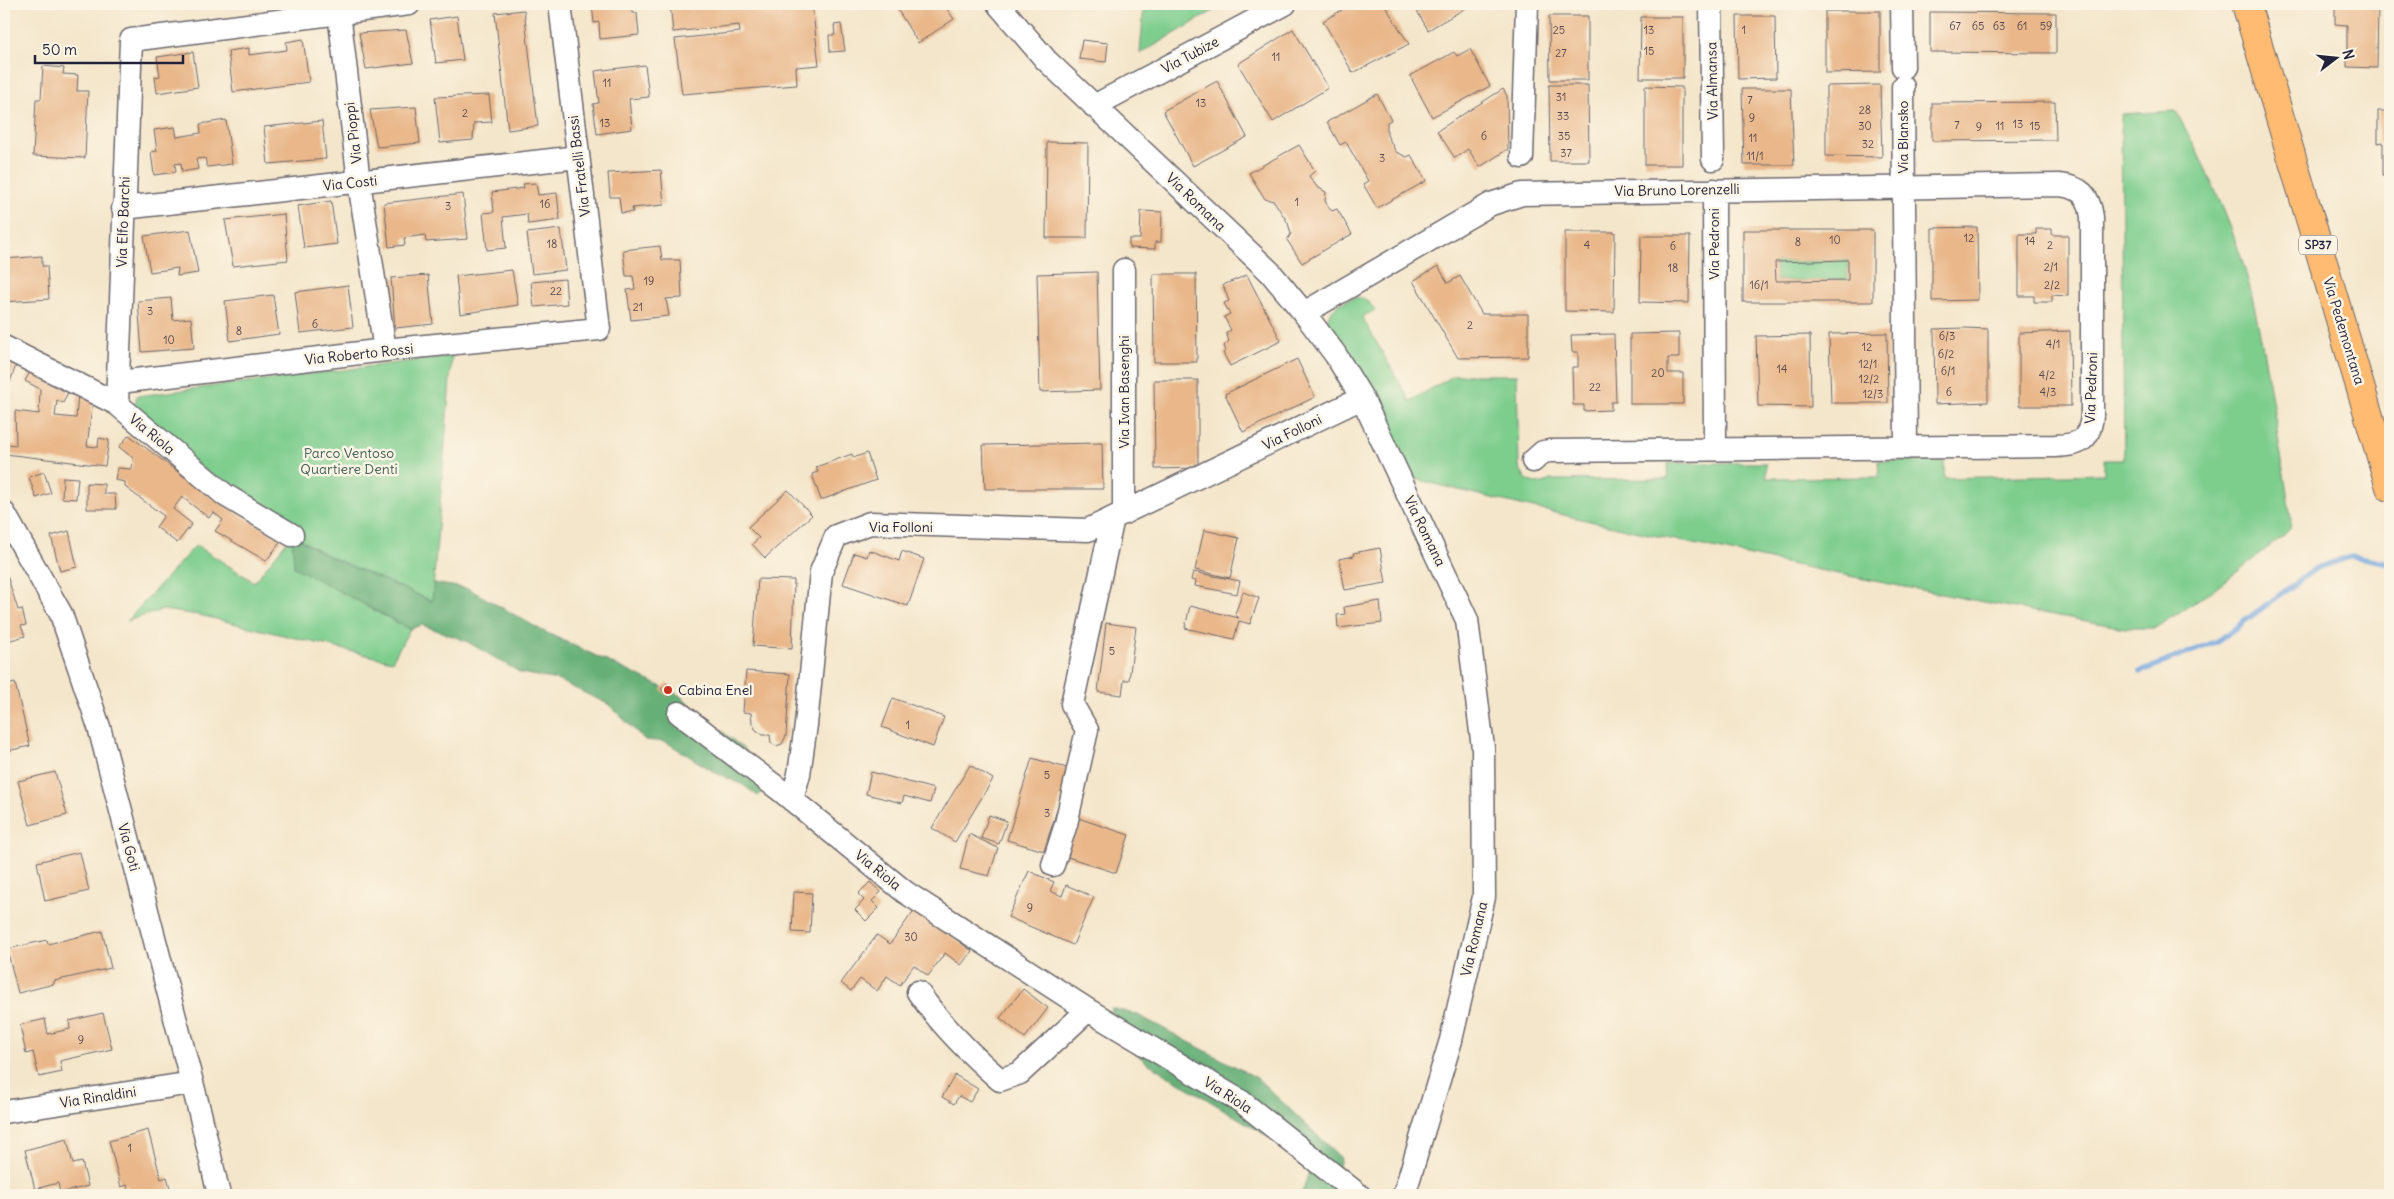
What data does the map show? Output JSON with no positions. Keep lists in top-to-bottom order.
{
  "streets": {
    "main road": ["SP37", "Via Pedemontana"],
    "street": [
      "Via Tubize",
      "Via Almansa",
      "Via Pioppi",
      "Via Blansko",
      "Via Fratelli Bassi",
      "Via Costi",
      "Via Bruno Lorenzelli",
      "Via Romana",
      "Via Elfo Barchi",
      "Via Pedroni",
      "Via Roberto Rossi",
      "Via Ivan Basenghi",
      "Via Folloni",
      "Via Riola",
      "Via Goti",
      "Via Rinaldini"
    ]
  },
  "crossings": [
    ["Via Tubize", "Via Romana"],
    ["Via Pioppi", "Via Costi"],
    ["Via Pioppi", "Via Elfo Barchi"],
    ["Via Pioppi", "Via Roberto Rossi"],
    ["Via Blansko", "Via Bruno Lorenzelli"],
    ["Via Fratelli Bassi", "Via Costi"],
    ["Via Fratelli Bassi", "Via Roberto Rossi"],
    ["Via Costi", "Via Elfo Barchi"],
    ["Via Bruno Lorenzelli", "Via Romana"],
    ["Via Bruno Lorenzelli", "Via Pedroni"],
    ["Via Romana", "Via Folloni"],
    ["Via Elfo Barchi", "Via Roberto Rossi"],
    ["Via Elfo Barchi", "Via Riola"],
    ["Via Ivan Basenghi", "Via Folloni"],
    ["Via Folloni", "Via Riola"],
    ["Via Goti", "Via Rinaldini"]
  ],
  "parks": ["Parco Ventoso Quartiere Denti"],
  "places": ["Cabina Enel"],
  "house_numbers": [
    "67",
    "65",
    "63",
    "61",
    "59",
    "25",
    "13",
    "1",
    "15",
    "27",
    "11",
    "11",
    "31",
    "7",
    "13",
    "28",
    "2",
    "33",
    "9",
    "13",
    "13",
    "7",
    "30",
    "11",
    "15",
    "9",
    "6",
    "35",
    "11",
    "32",
    "37",
    "11/1",
    "3",
    "1",
    "16",
    "3",
    "12",
    "10",
    "14",
    "8",
    "18",
    "4",
    "2",
    "6",
    "2/1",
    "18",
    "19",
    "16/1",
    "2/2",
    "22",
    "21",
    "3",
    "6",
    "2",
    "8",
    "6/3",
    "10",
    "4/1",
    "12",
    "6/2",
    "12/1",
    "14",
    "6/1",
    "20",
    "4/2",
    "12/2",
    "22",
    "6",
    "4/3",
    "12/3",
    "5",
    "1",
    "5",
    "3",
    "9",
    "30",
    "9",
    "1"
  ],
  "scale_bar": "50 m",
  "north": "right"
}
